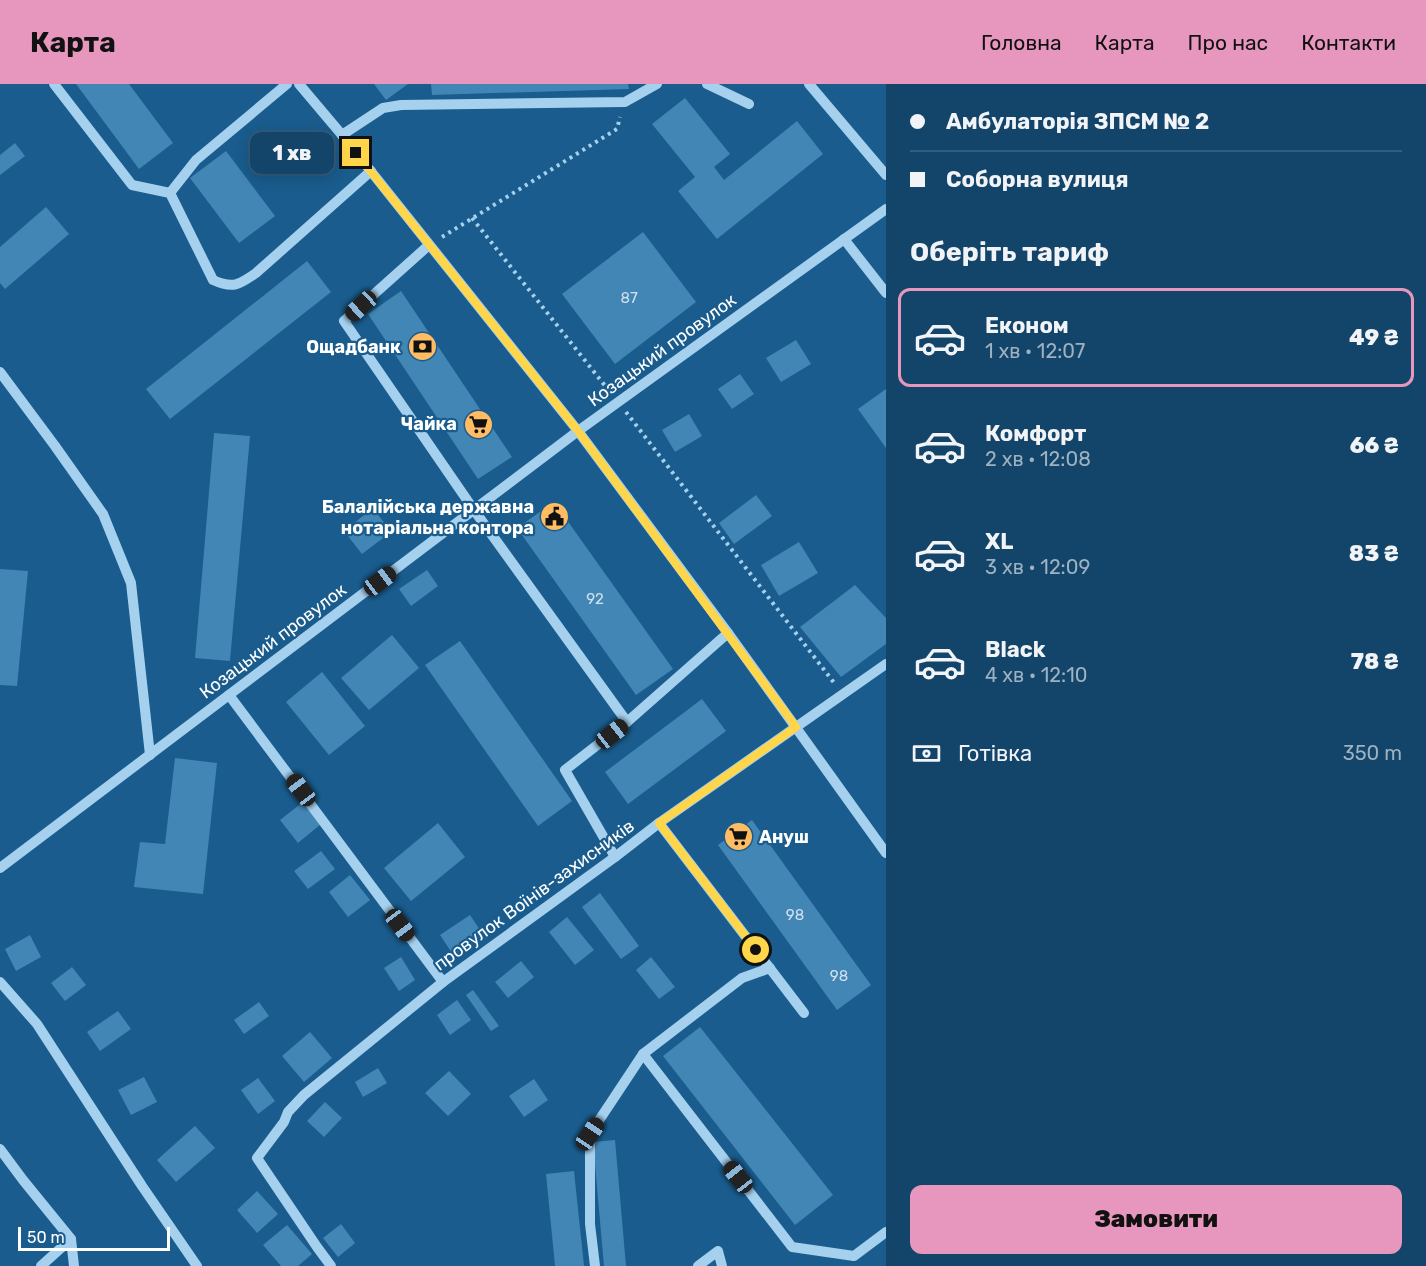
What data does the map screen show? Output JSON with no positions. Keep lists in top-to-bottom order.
{
  "streets": {
    "street": ["Козацький провулок", "провулок Воїнів-захисників"]
  },
  "places": {
    "bank": ["Ощадбанк"],
    "supermarket": ["Чайка", "Ануш"],
    "public building": ["Балалійська державна нотаріальна контора"]
  },
  "house_numbers": [
    "87",
    "92",
    "98",
    "98"
  ],
  "scale_bar": "50 m",
  "page": {
    "header": "Карта",
    "nav": [
      "Головна",
      "Карта",
      "Про нас",
      "Контакти"
    ],
    "banner": ["Амбулаторія ЗПСМ № 2", "Соборна вулиця"],
    "bubble": "1 хв",
    "heading": "Оберіть тариф",
    "list": [
      {
        "name": "Економ",
        "note": "1 хв · 12:07",
        "value": "49 ₴"
      },
      {
        "name": "Комфорт",
        "note": "2 хв · 12:08",
        "value": "66 ₴"
      },
      {
        "name": "XL",
        "note": "3 хв · 12:09",
        "value": "83 ₴"
      },
      {
        "name": "Black",
        "note": "4 хв · 12:10",
        "value": "78 ₴"
      }
    ],
    "pay": ["Готівка", "350 m"],
    "buttons": "Замовити",
    "scale": "50 m"
  }
}
